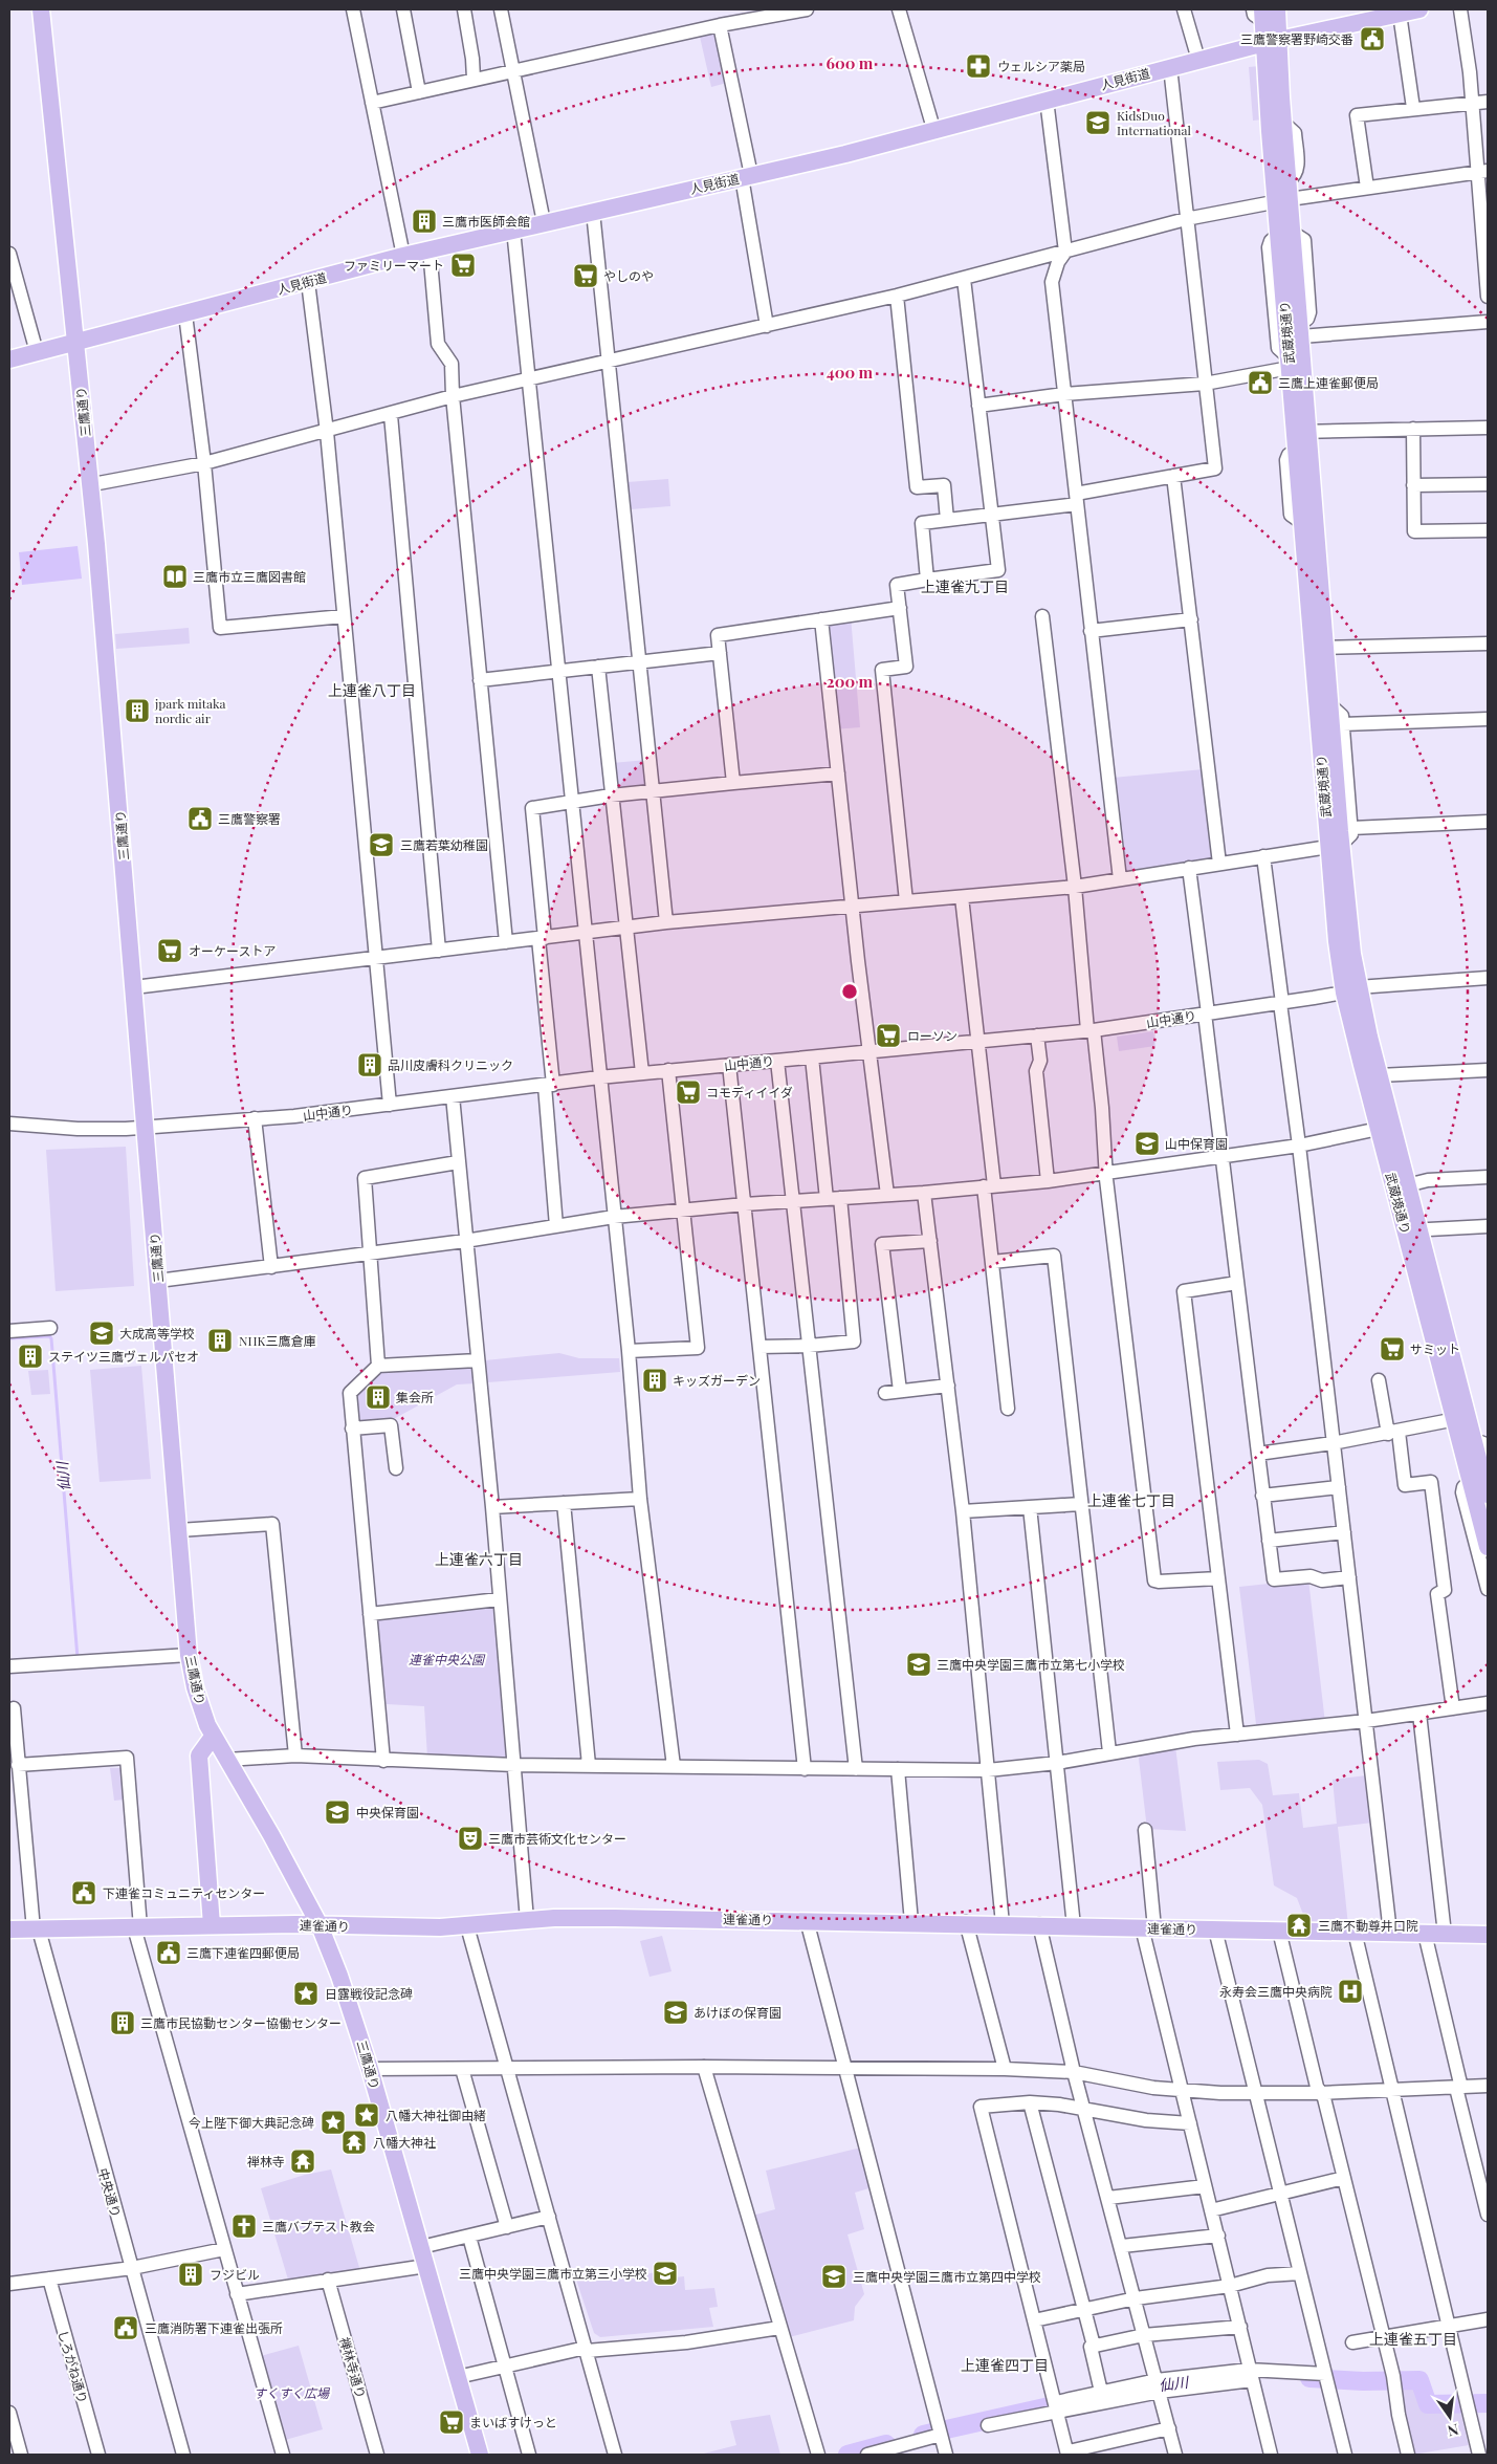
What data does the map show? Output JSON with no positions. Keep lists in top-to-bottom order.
{
  "streets": {
    "main road": [
      "人見街道",
      "武蔵境通り",
      "三鷹通り",
      "連雀通り"
    ],
    "street": [
      "山中通り",
      "中央通り",
      "しろがね通り",
      "禅林寺通り"
    ]
  },
  "crossings": [
    ["人見街道", "武蔵境通り"],
    ["人見街道", "三鷹通り"],
    ["武蔵境通り", "山中通り"],
    ["三鷹通り", "山中通り"],
    ["三鷹通り", "連雀通り"],
    ["連雀通り", "中央通り"]
  ],
  "districts": [
    "上連雀九丁目",
    "上連雀八丁目",
    "上連雀七丁目",
    "上連雀六丁目",
    "上連雀五丁目",
    "上連雀四丁目"
  ],
  "water": ["仙川"],
  "parks": ["連雀中央公園", "すくすく広場"],
  "places": {
    "public building": [
      "三鷹警察署野崎交番",
      "三鷹上連雀郵便局",
      "三鷹警察署",
      "下連雀コミュニティセンター",
      "三鷹下連雀四郵便局",
      "三鷹消防署下連雀出張所"
    ],
    "pharmacy": ["ウェルシア薬局"],
    "school or university": [
      "KidsDuo International",
      "三鷹若葉幼稚園",
      "山中保育園",
      "大成高等学校",
      "三鷹中央学園三鷹市立第七小学校",
      "中央保育園",
      "あけぼの保育園",
      "三鷹中央学園三鷹市立第三小学校",
      "三鷹中央学園三鷹市立第四中学校"
    ],
    "building": [
      "三鷹市医師会館",
      "jpark mitaka nordic air",
      "品川皮膚科クリニック",
      "NHK三鷹倉庫",
      "ステイツ三鷹ヴェルパセオ",
      "キッズガーデン",
      "集会所",
      "三鷹市民協動センター協働センター",
      "フジビル"
    ],
    "supermarket": [
      "ファミリーマート",
      "やしのや",
      "オーケーストア",
      "ローソン",
      "コモディイイダ",
      "サミット",
      "まいばすけっと"
    ],
    "library": ["三鷹市立三鷹図書館"],
    "theatre": ["三鷹市芸術文化センター"],
    "temple": ["三鷹不動尊井口院", "八幡大神社", "禅林寺"],
    "hospital": ["永寿会三鷹中央病院"],
    "place": ["日露戦役記念碑", "八幡大神社御由緒", "今上陛下御大典記念碑"],
    "church": ["三鷹バプテスト教会"]
  },
  "north": "bottom",
  "rings": ["600 m", "400 m", "200 m"]
}
